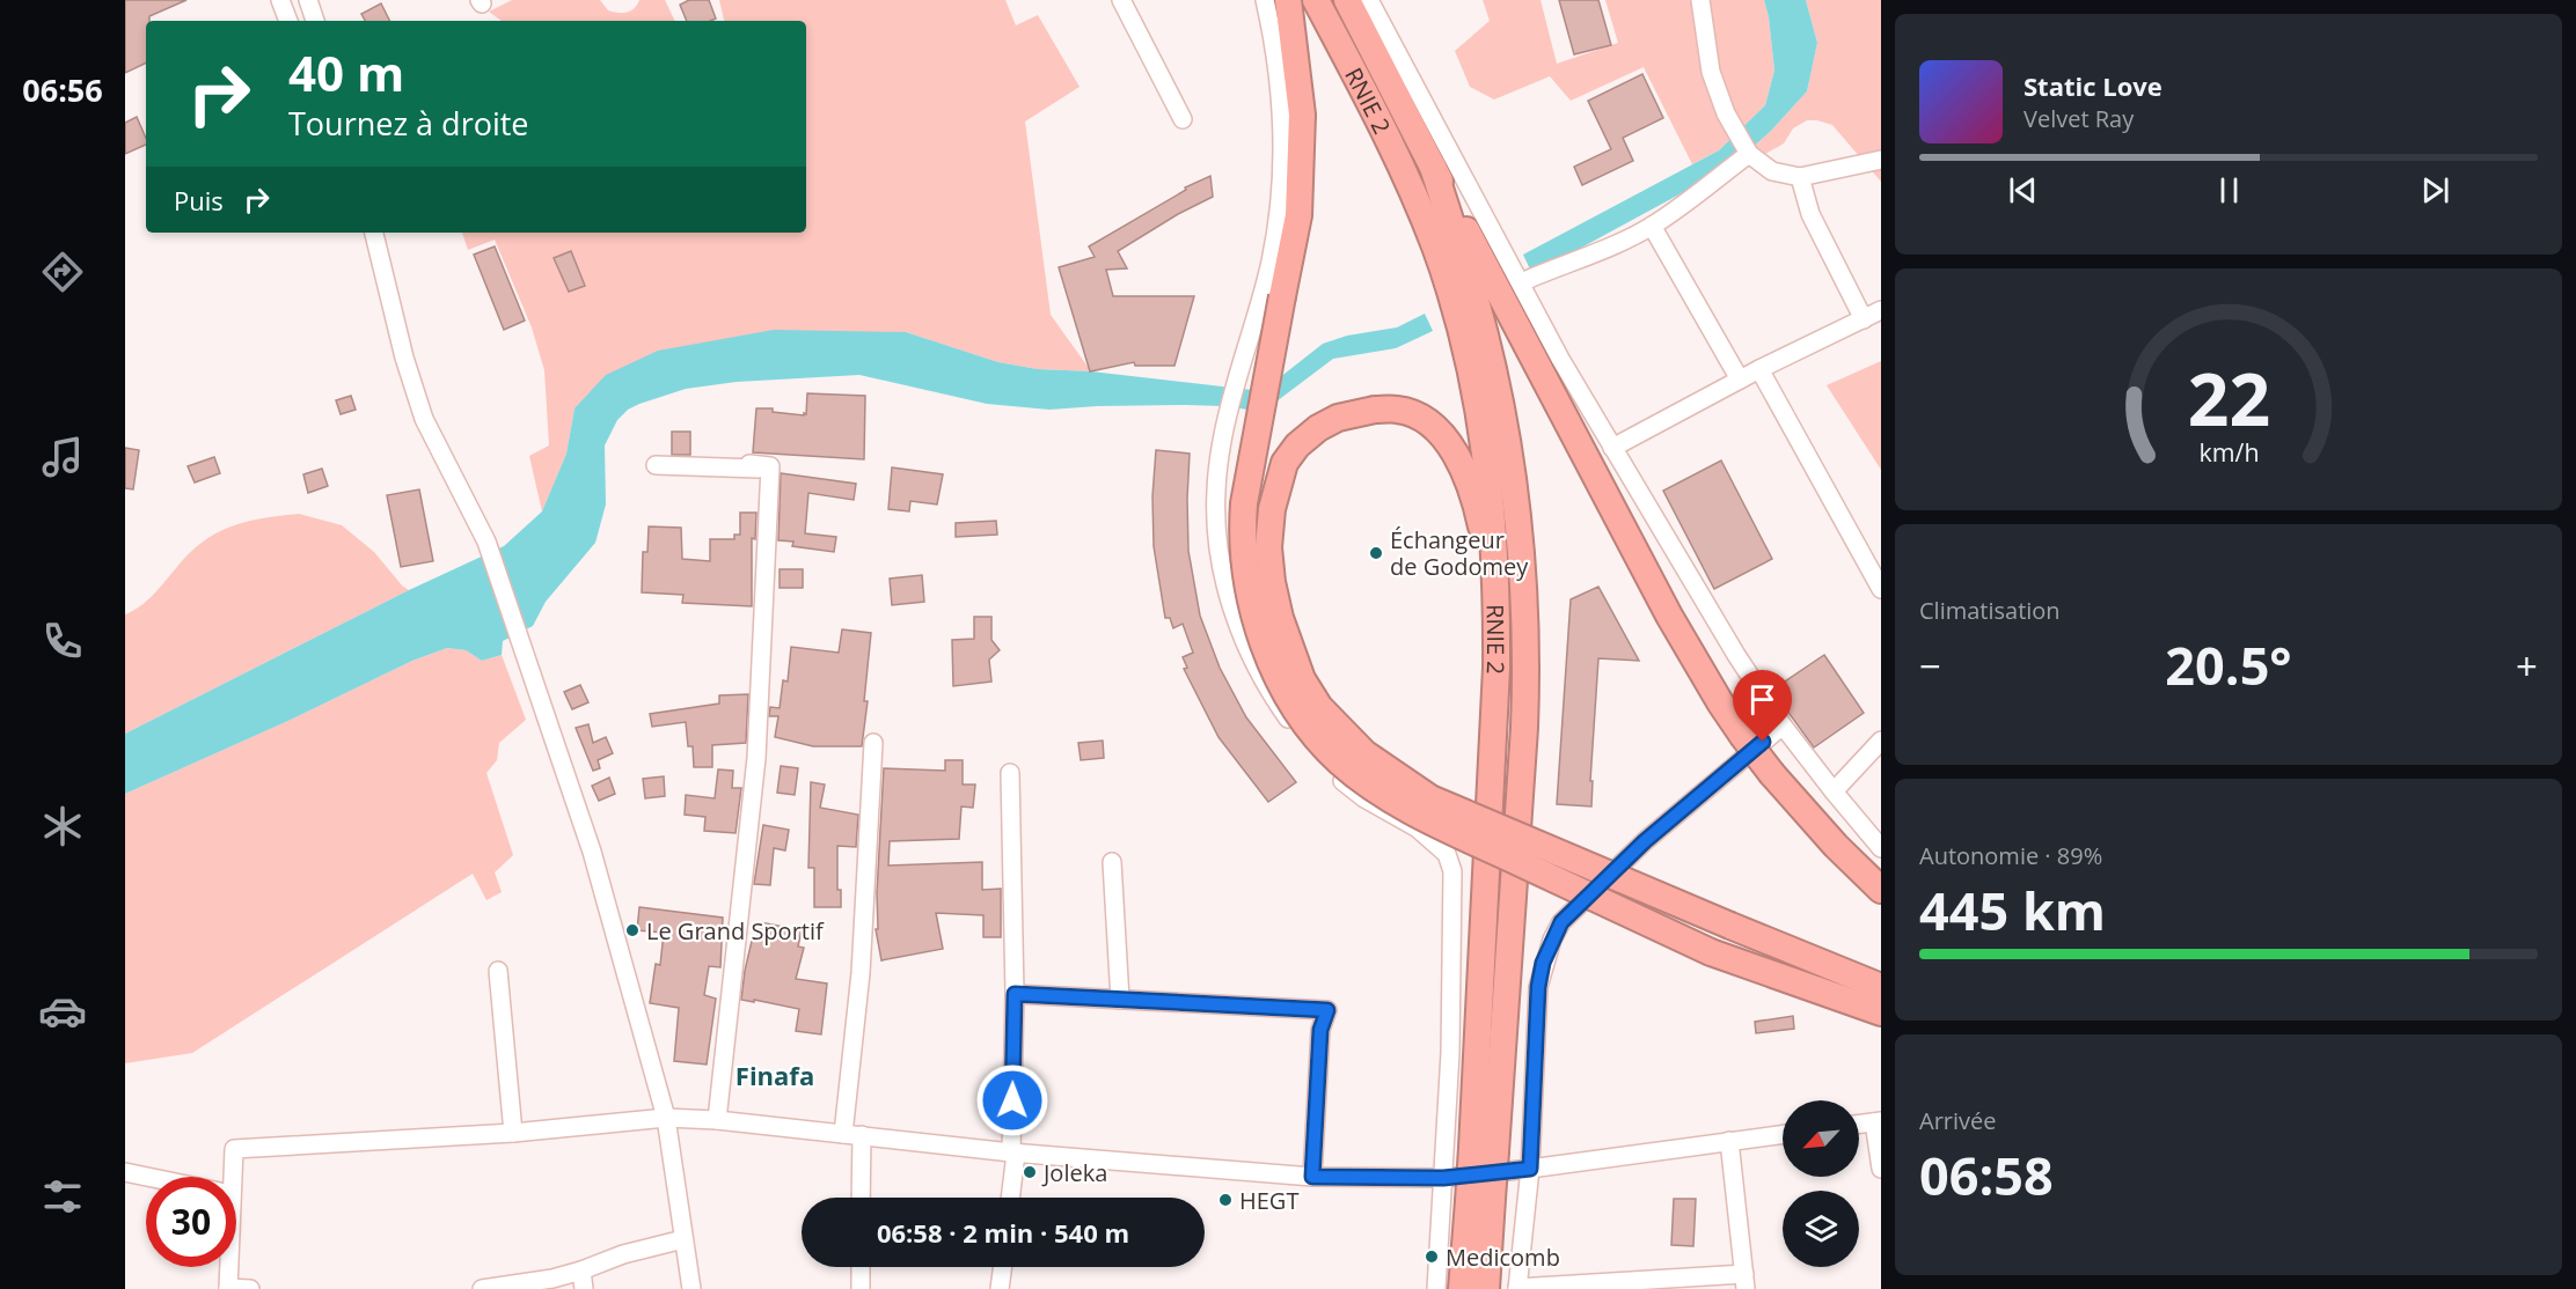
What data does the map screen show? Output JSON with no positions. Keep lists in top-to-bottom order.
{
  "streets": {
    "highway": ["RNIE 2"]
  },
  "districts": ["Finafa"],
  "places": [
    "Échangeur de Godomey",
    "Le Grand Sportif",
    "Joleka",
    "HEGT",
    "Medicomb"
  ],
  "north": "bottom left",
  "page": {
    "tabs": "06:56",
    "turn": ["40 m", "Tournez à droite"],
    "song": ["Static Love", "Velvet Ray"],
    "then": "Puis",
    "tile": [
      "Climatisation",
      ["Autonomie · 89%", "445 km"],
      ["Arrivée", "06:58"]
    ],
    "heat": ["−", "20.5°", "+"],
    "limit": "30",
    "trip": "06:58 · 2 min · 540 m",
    "gauge": ["22", "km/h"]
  }
}
